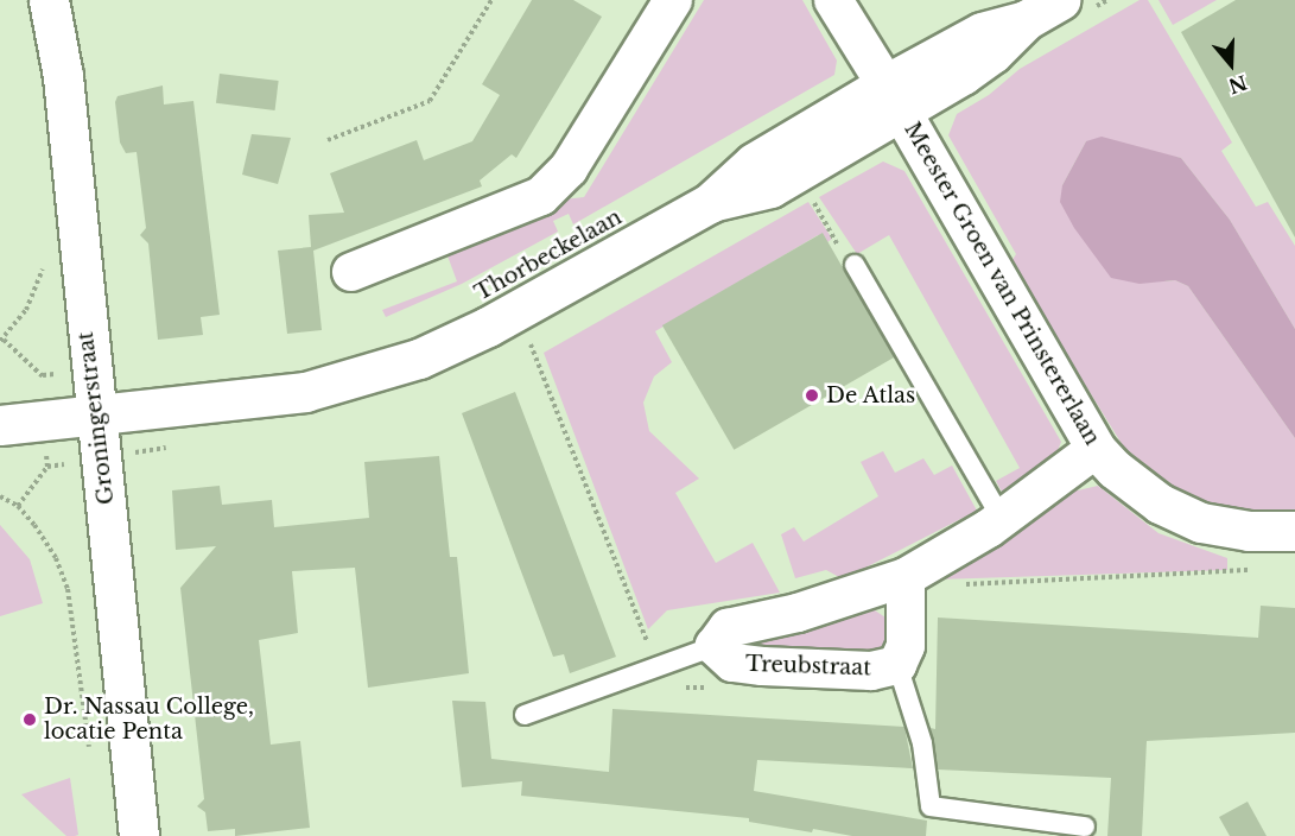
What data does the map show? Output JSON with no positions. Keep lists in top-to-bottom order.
{
  "streets": {
    "street": [
      "Thorbeckelaan",
      "Meester Groen van Prinstererlaan",
      "Groningerstraat",
      "Treubstraat"
    ]
  },
  "crossings": [
    ["Thorbeckelaan", "Meester Groen van Prinstererlaan"],
    ["Thorbeckelaan", "Groningerstraat"],
    ["Meester Groen van Prinstererlaan", "Treubstraat"]
  ],
  "places": ["De Atlas", "Dr. Nassau College, locatie Penta"],
  "north": "bottom"
}
